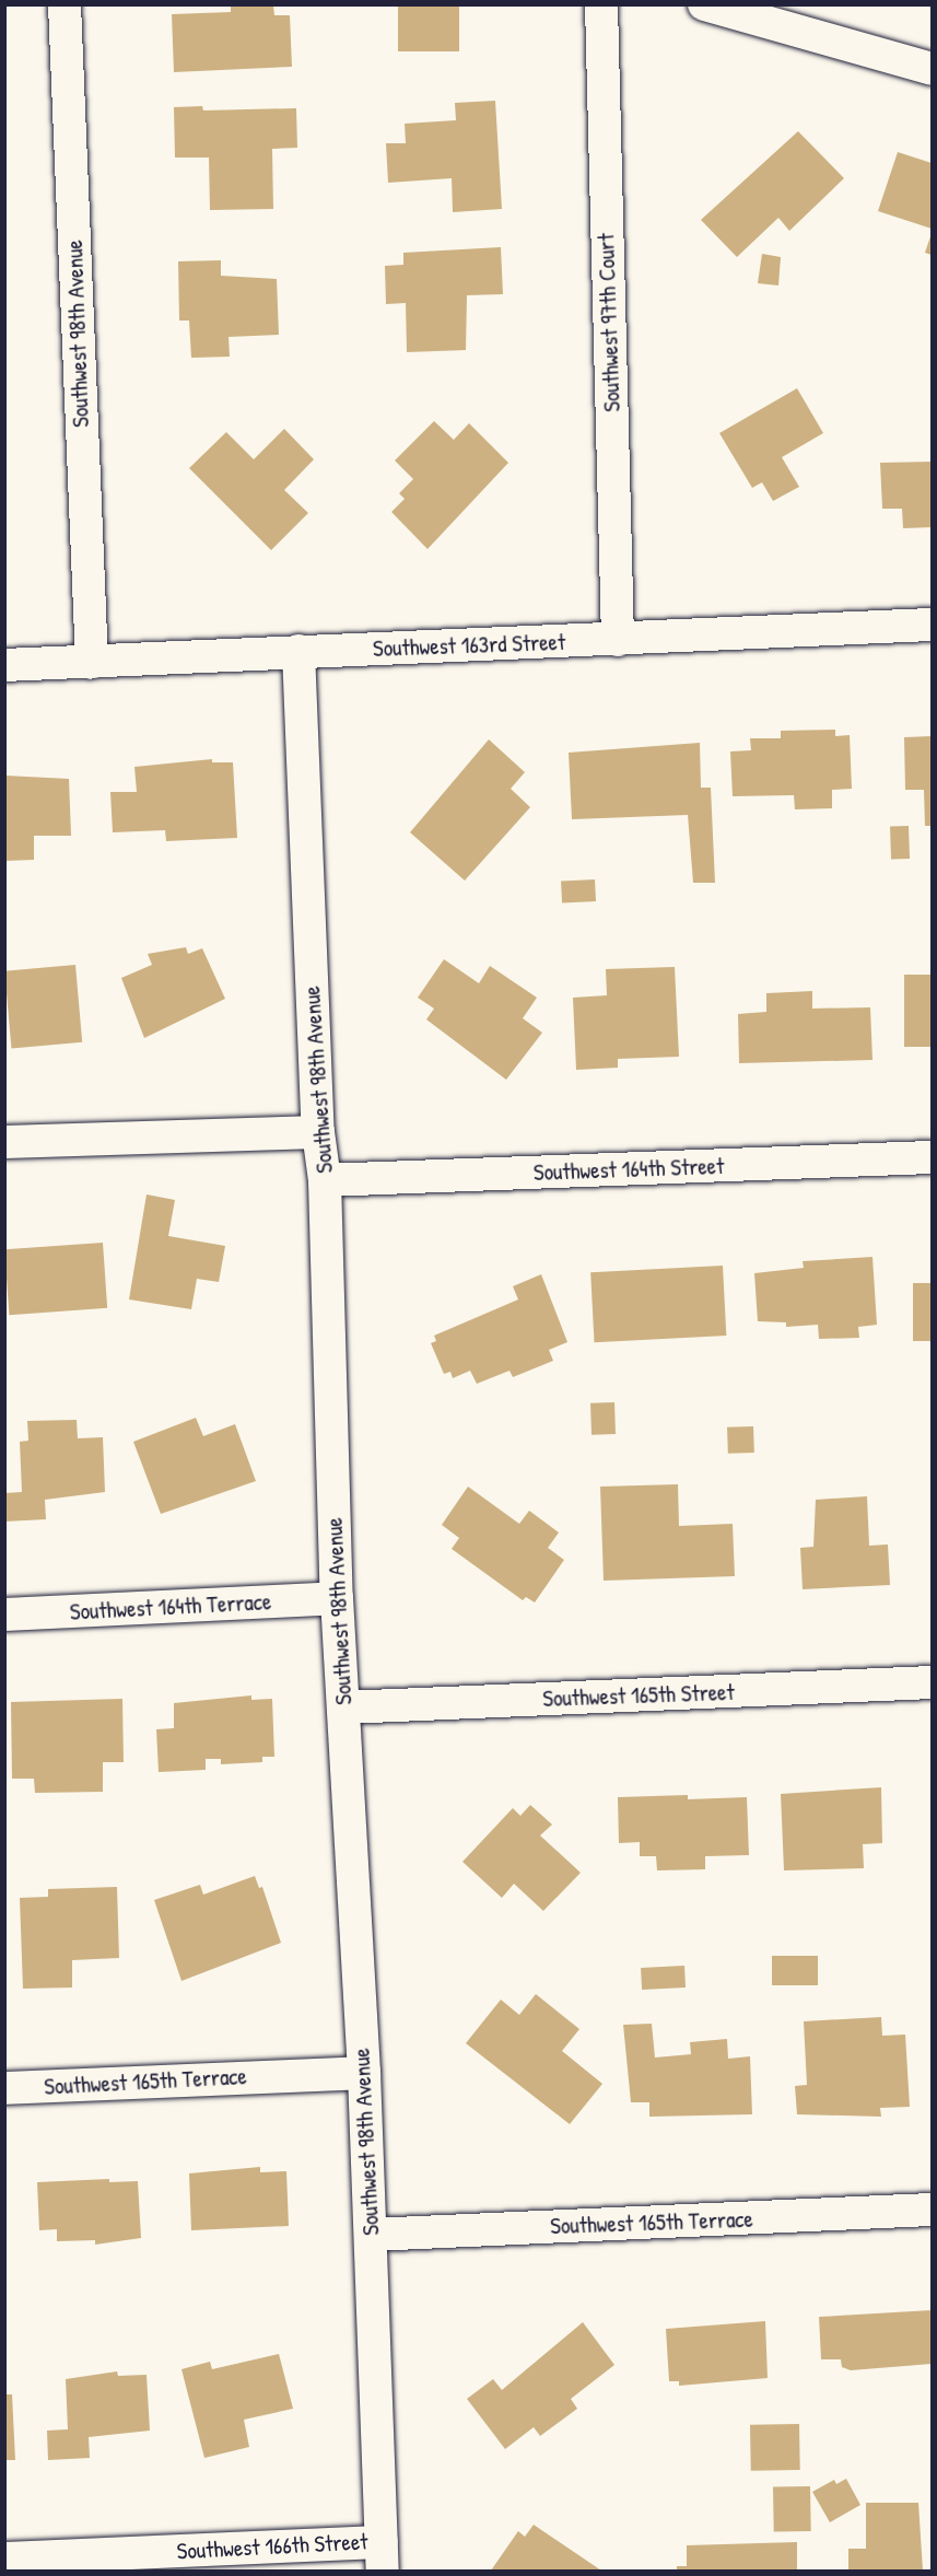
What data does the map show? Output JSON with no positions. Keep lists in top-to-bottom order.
{
  "streets": {
    "street": [
      "Southwest 97th Court",
      "Southwest 98th Avenue",
      "Southwest 163rd Street",
      "Southwest 164th Street",
      "Southwest 164th Terrace",
      "Southwest 165th Street",
      "Southwest 165th Terrace",
      "Southwest 166th Street"
    ]
  },
  "crossings": [
    ["Southwest 97th Court", "Southwest 163rd Street"],
    ["Southwest 98th Avenue", "Southwest 163rd Street"],
    ["Southwest 98th Avenue", "Southwest 164th Street"],
    ["Southwest 98th Avenue", "Southwest 164th Terrace"],
    ["Southwest 98th Avenue", "Southwest 165th Street"],
    ["Southwest 98th Avenue", "Southwest 165th Terrace"],
    ["Southwest 98th Avenue", "Southwest 166th Street"]
  ]
}
